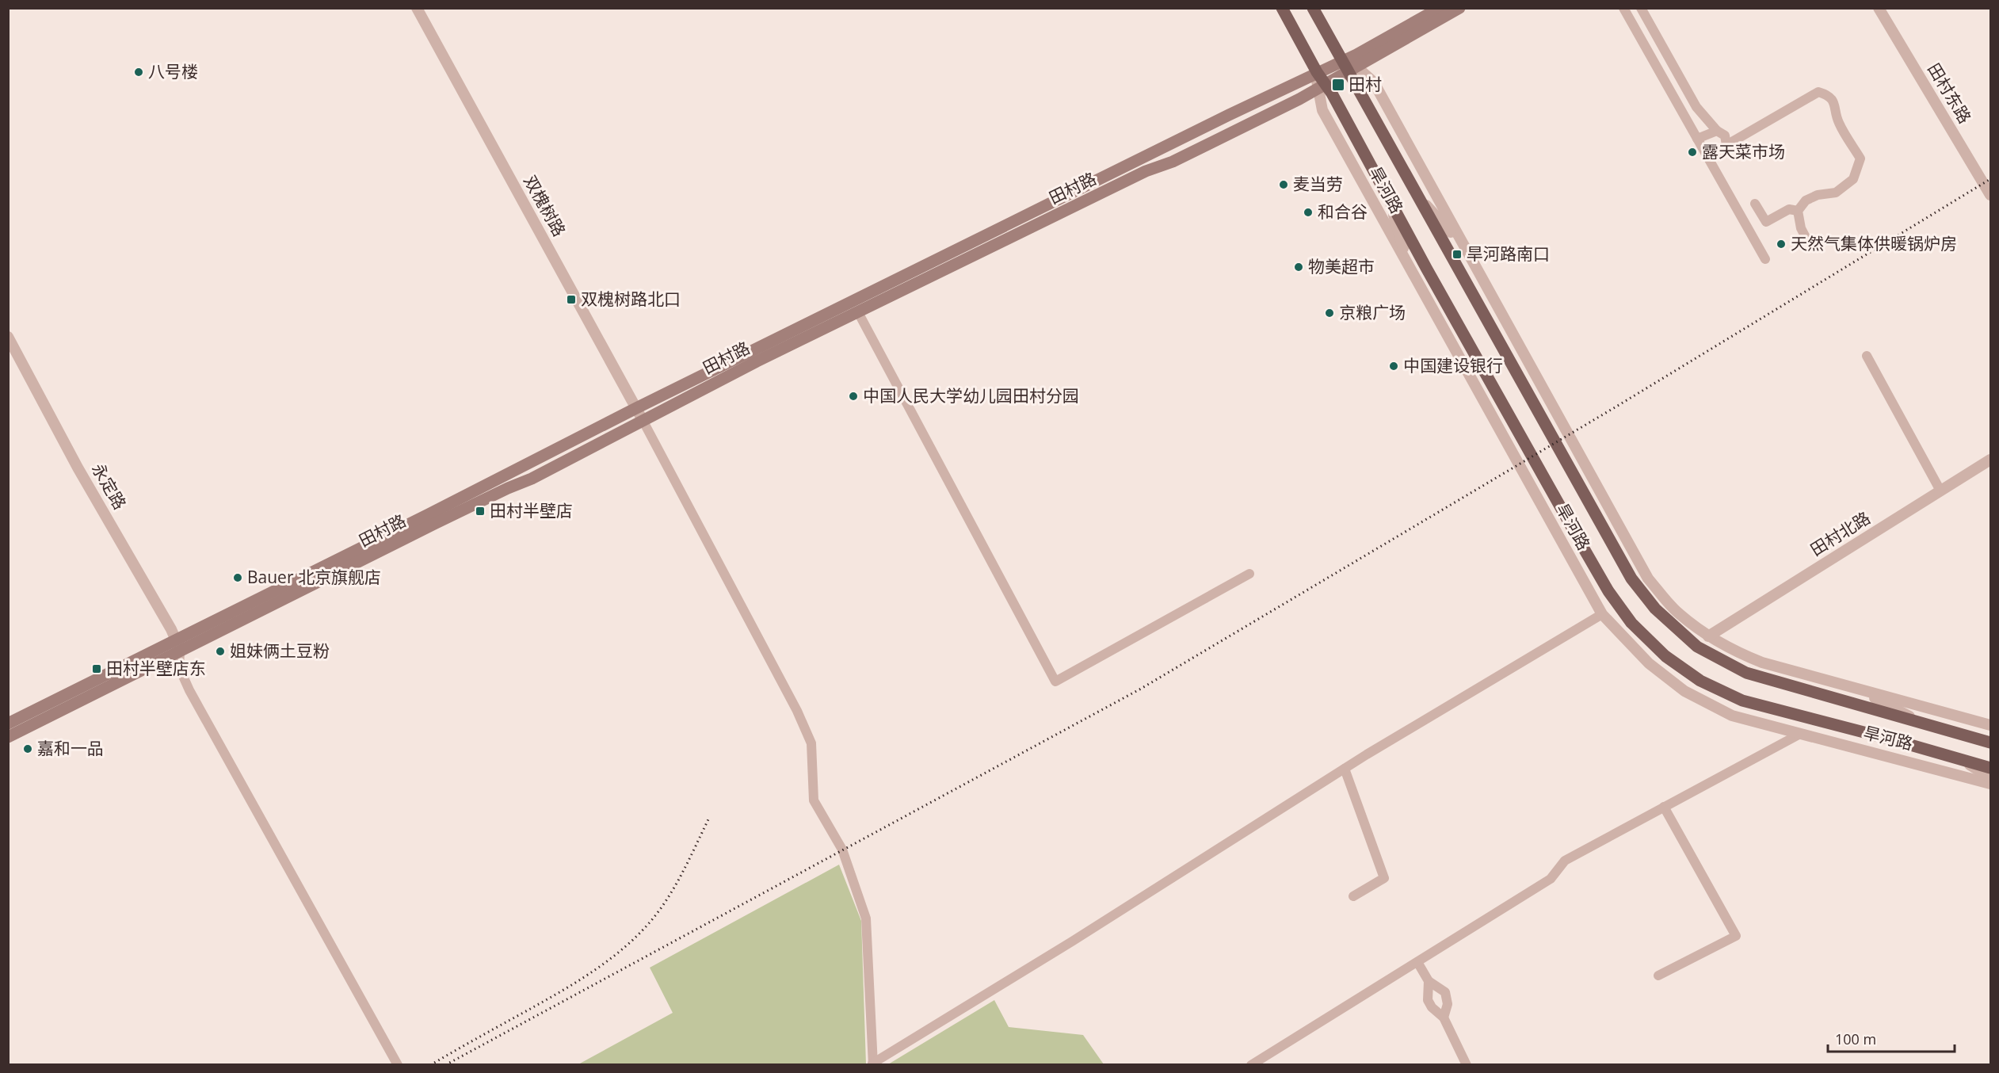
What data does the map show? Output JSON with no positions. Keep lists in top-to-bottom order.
{
  "streets": {
    "main road": ["田村路", "旱河路"],
    "street": [
      "田村东路",
      "双槐树路",
      "永定路",
      "田村北路"
    ]
  },
  "crossings": [
    ["田村路", "旱河路"],
    ["田村路", "双槐树路"],
    ["田村路", "永定路"],
    ["旱河路", "田村北路"]
  ],
  "places": {
    "other": [
      "八号楼",
      "露天菜市场",
      "麦当劳",
      "和合谷",
      "天然气集体供暖锅炉房",
      "物美超市",
      "京粮广场",
      "中国建设银行",
      "中国人民大学幼儿园田村分园",
      "Bauer 北京旗舰店",
      "姐妹俩土豆粉",
      "嘉和一品"
    ],
    "transit": [
      "田村",
      "旱河路南口",
      "双槐树路北口",
      "田村半壁店",
      "田村半壁店东"
    ]
  },
  "scale_bar": "100 m"
}
